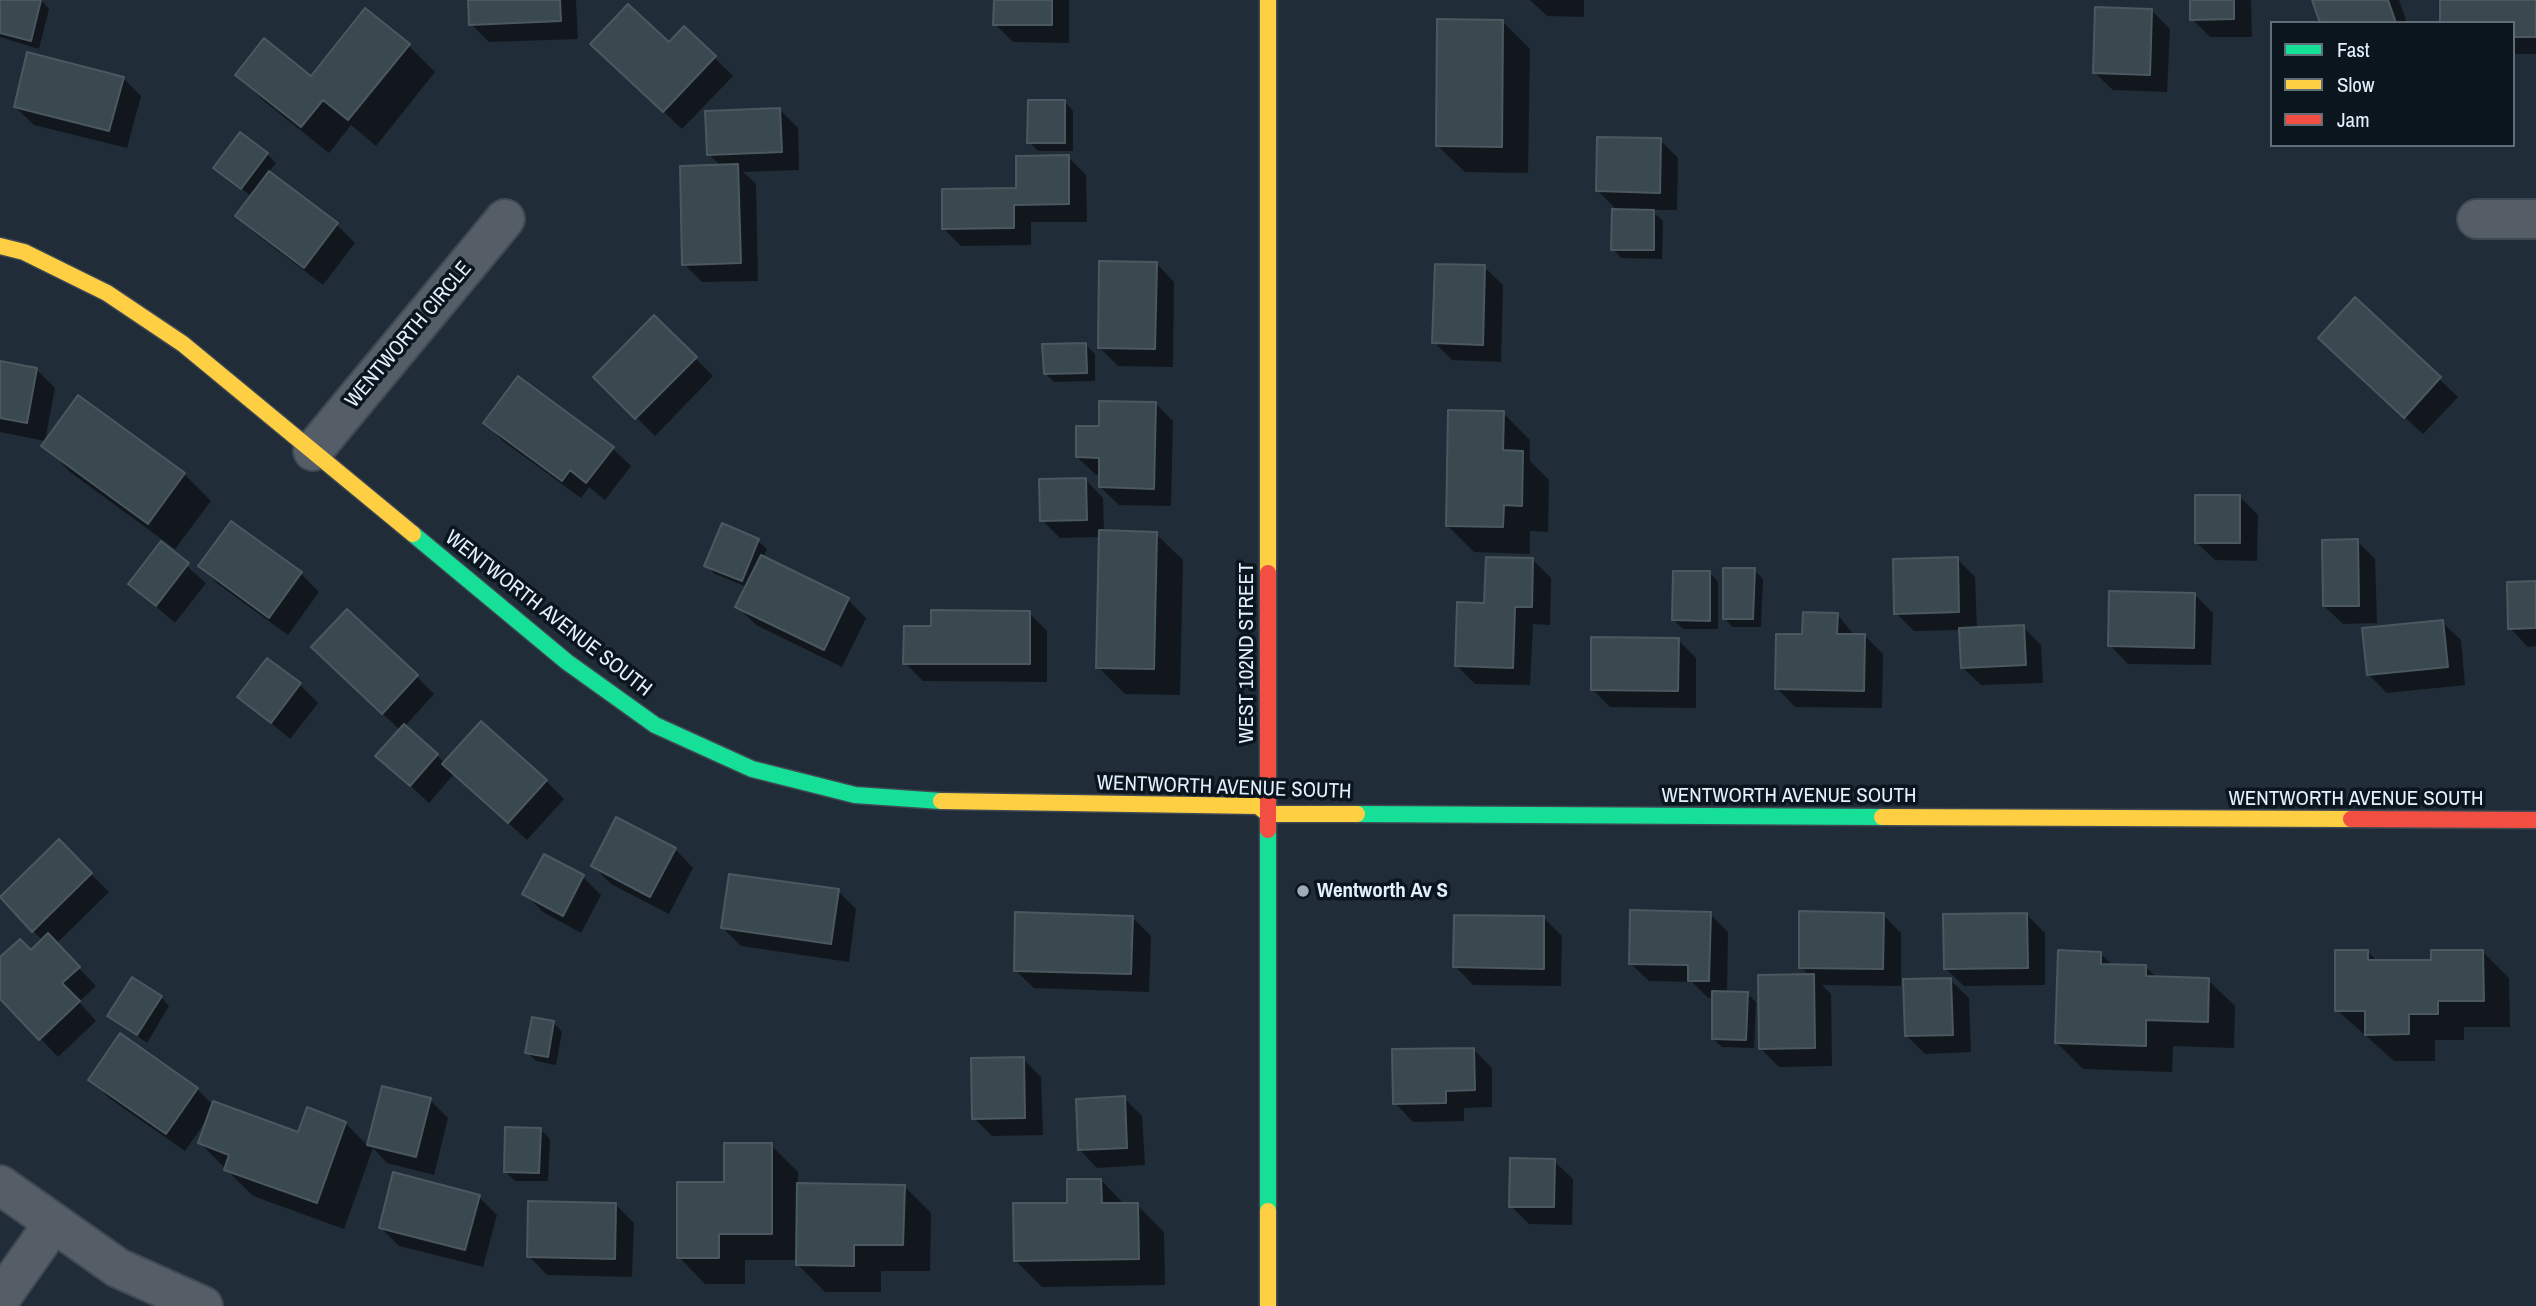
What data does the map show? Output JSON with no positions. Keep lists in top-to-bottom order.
{
  "streets": {
    "street": ["WENTWORTH CIRCLE", "WENTWORTH AVENUE SOUTH", "WEST 102ND STREET"]
  },
  "crossings": [
    ["WENTWORTH CIRCLE", "WENTWORTH AVENUE SOUTH"],
    ["WENTWORTH AVENUE SOUTH", "WEST 102ND STREET"]
  ],
  "places": ["Wentworth Av S"],
  "legend": ["Fast", "Slow", "Jam"]
}
